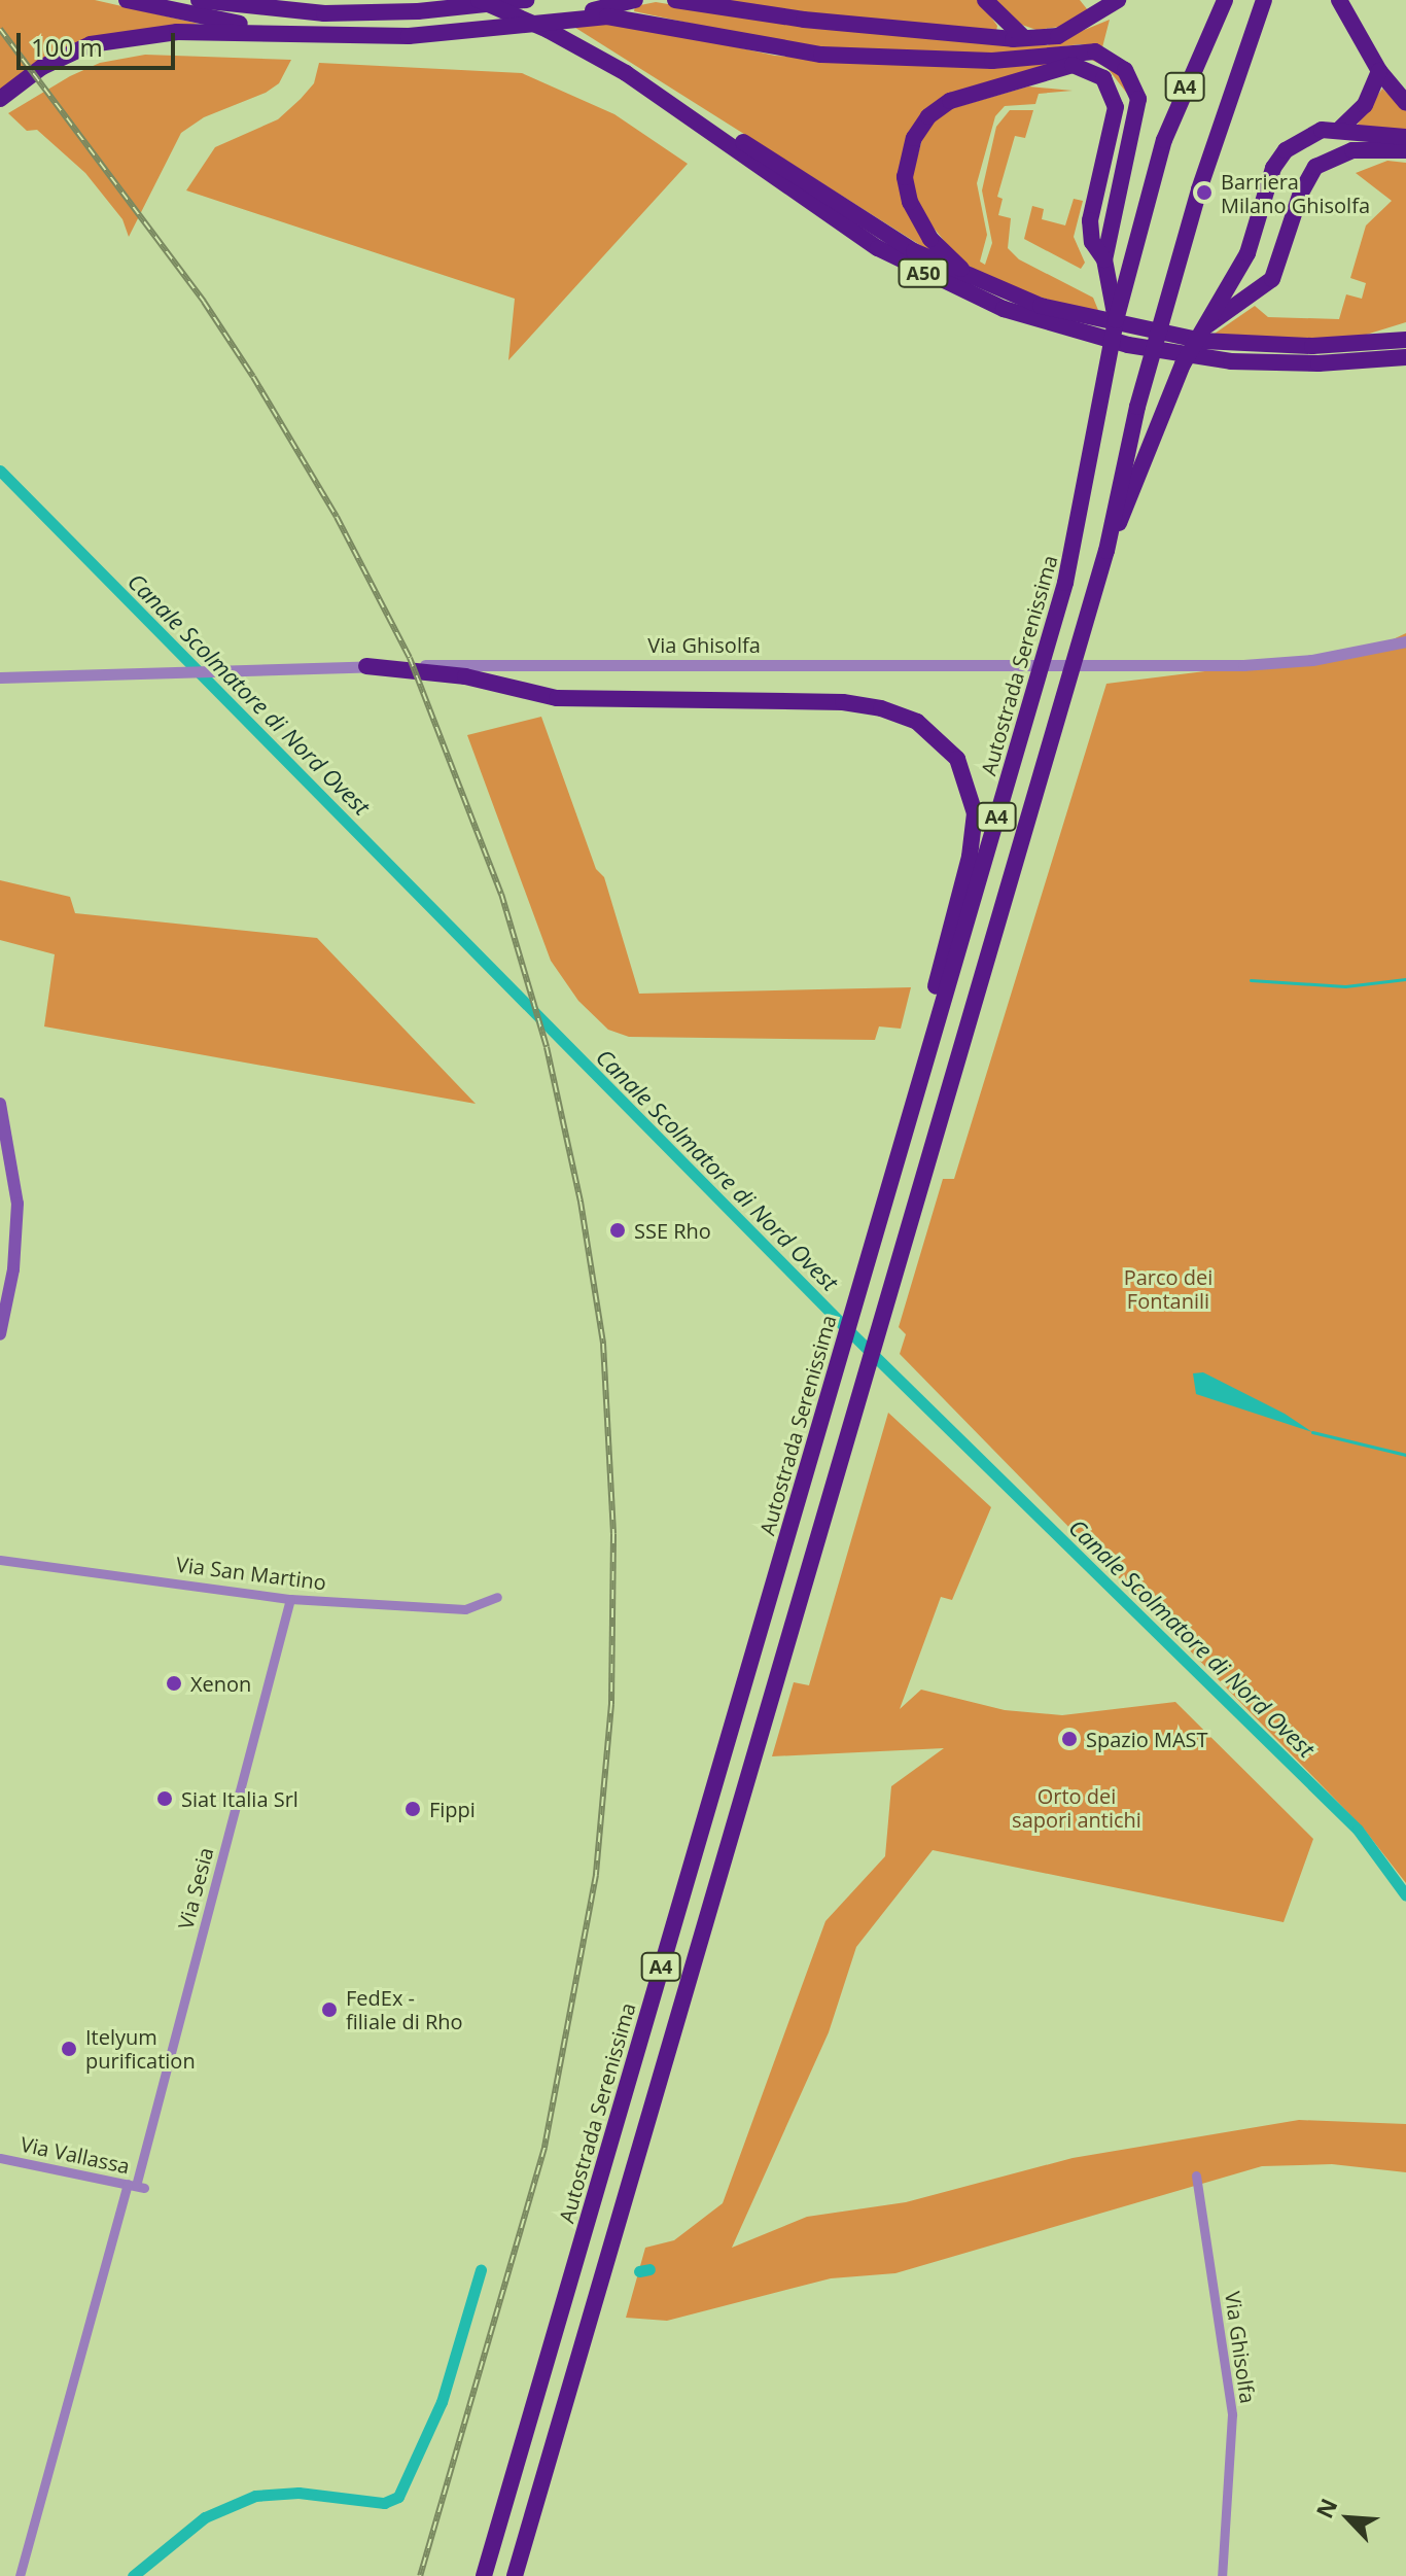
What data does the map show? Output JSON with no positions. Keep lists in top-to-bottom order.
{
  "streets": {
    "highway": ["A4", "A50", "Autostrada Serenissima"],
    "street": [
      "Via Ghisolfa",
      "Via San Martino",
      "Via Sesia",
      "Via Vallassa"
    ]
  },
  "crossings": [
    ["Via San Martino", "Via Sesia"],
    ["Via Sesia", "Via Vallassa"]
  ],
  "water": ["Canale Scolmatore di Nord Ovest"],
  "parks": ["Parco dei Fontanili", "Orto dei sapori antichi"],
  "places": [
    "Barriera Milano Ghisolfa",
    "SSE Rho",
    "Xenon",
    "Spazio MAST",
    "Siat Italia Srl",
    "Fippi",
    "FedEx - filiale di Rho",
    "Itelyum purification"
  ],
  "scale_bar": "100 m",
  "north": "top left"
}
